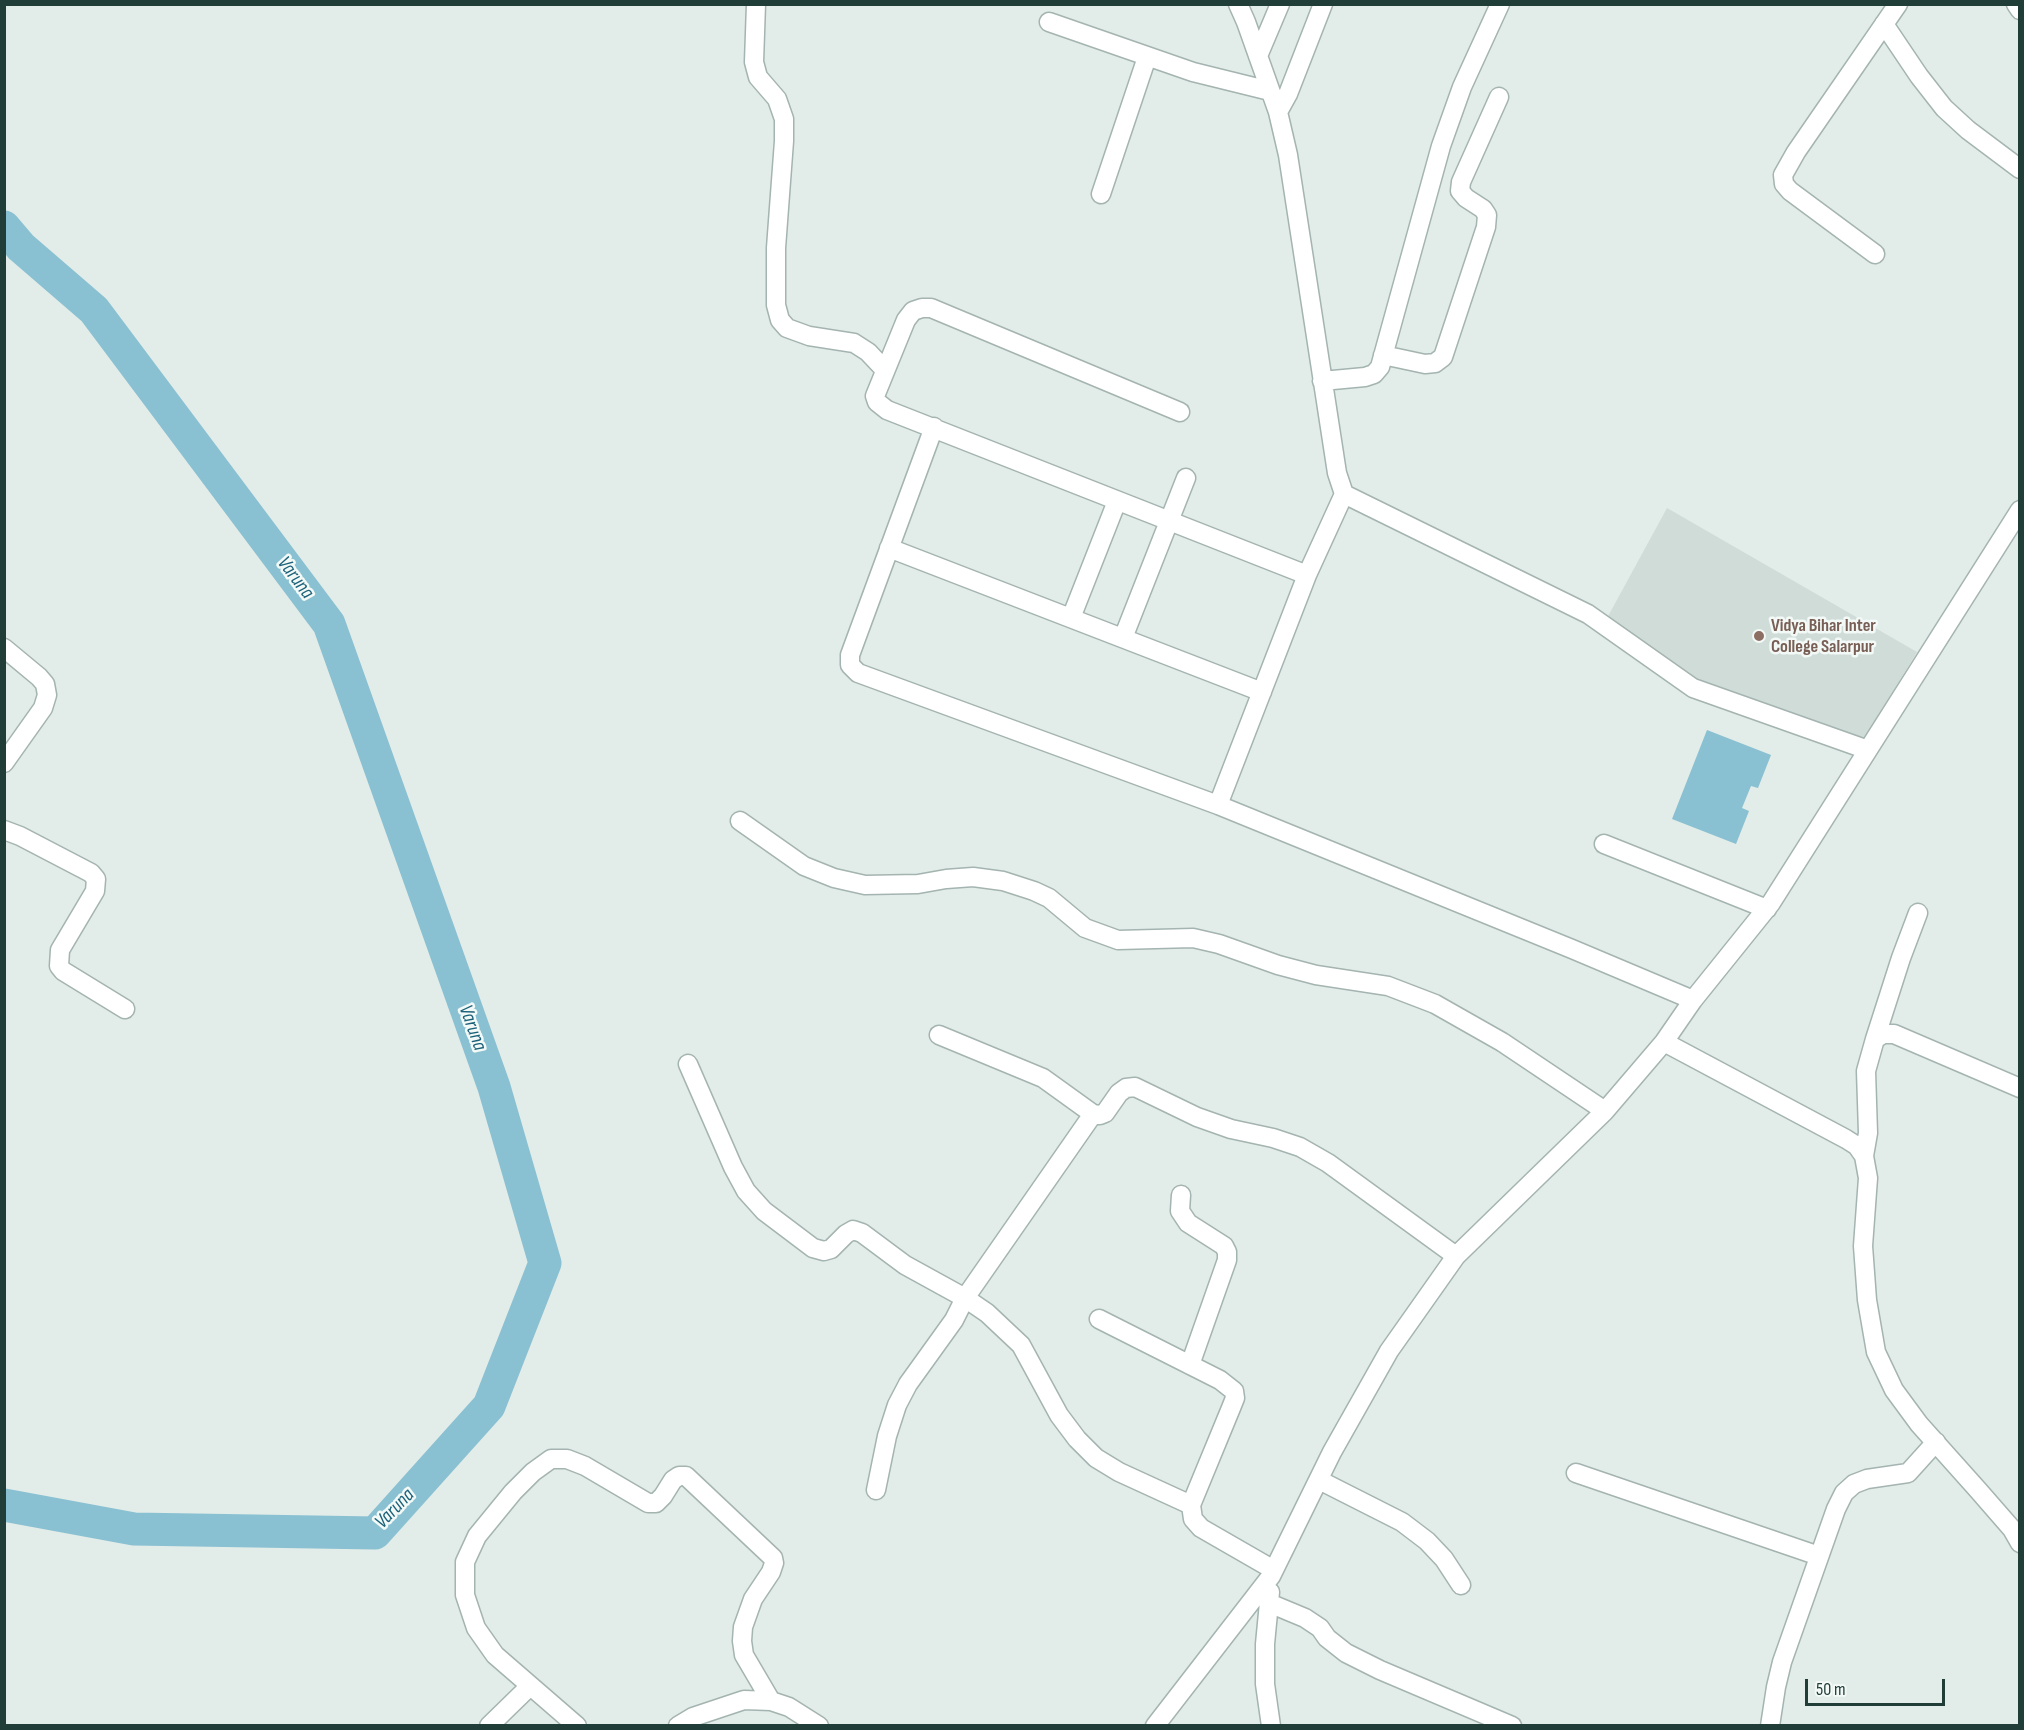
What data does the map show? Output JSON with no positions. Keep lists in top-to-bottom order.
{
  "water": ["Varuna"],
  "places": ["Vidya Bihar Inter College Salarpur"],
  "scale_bar": "50 m"
}
